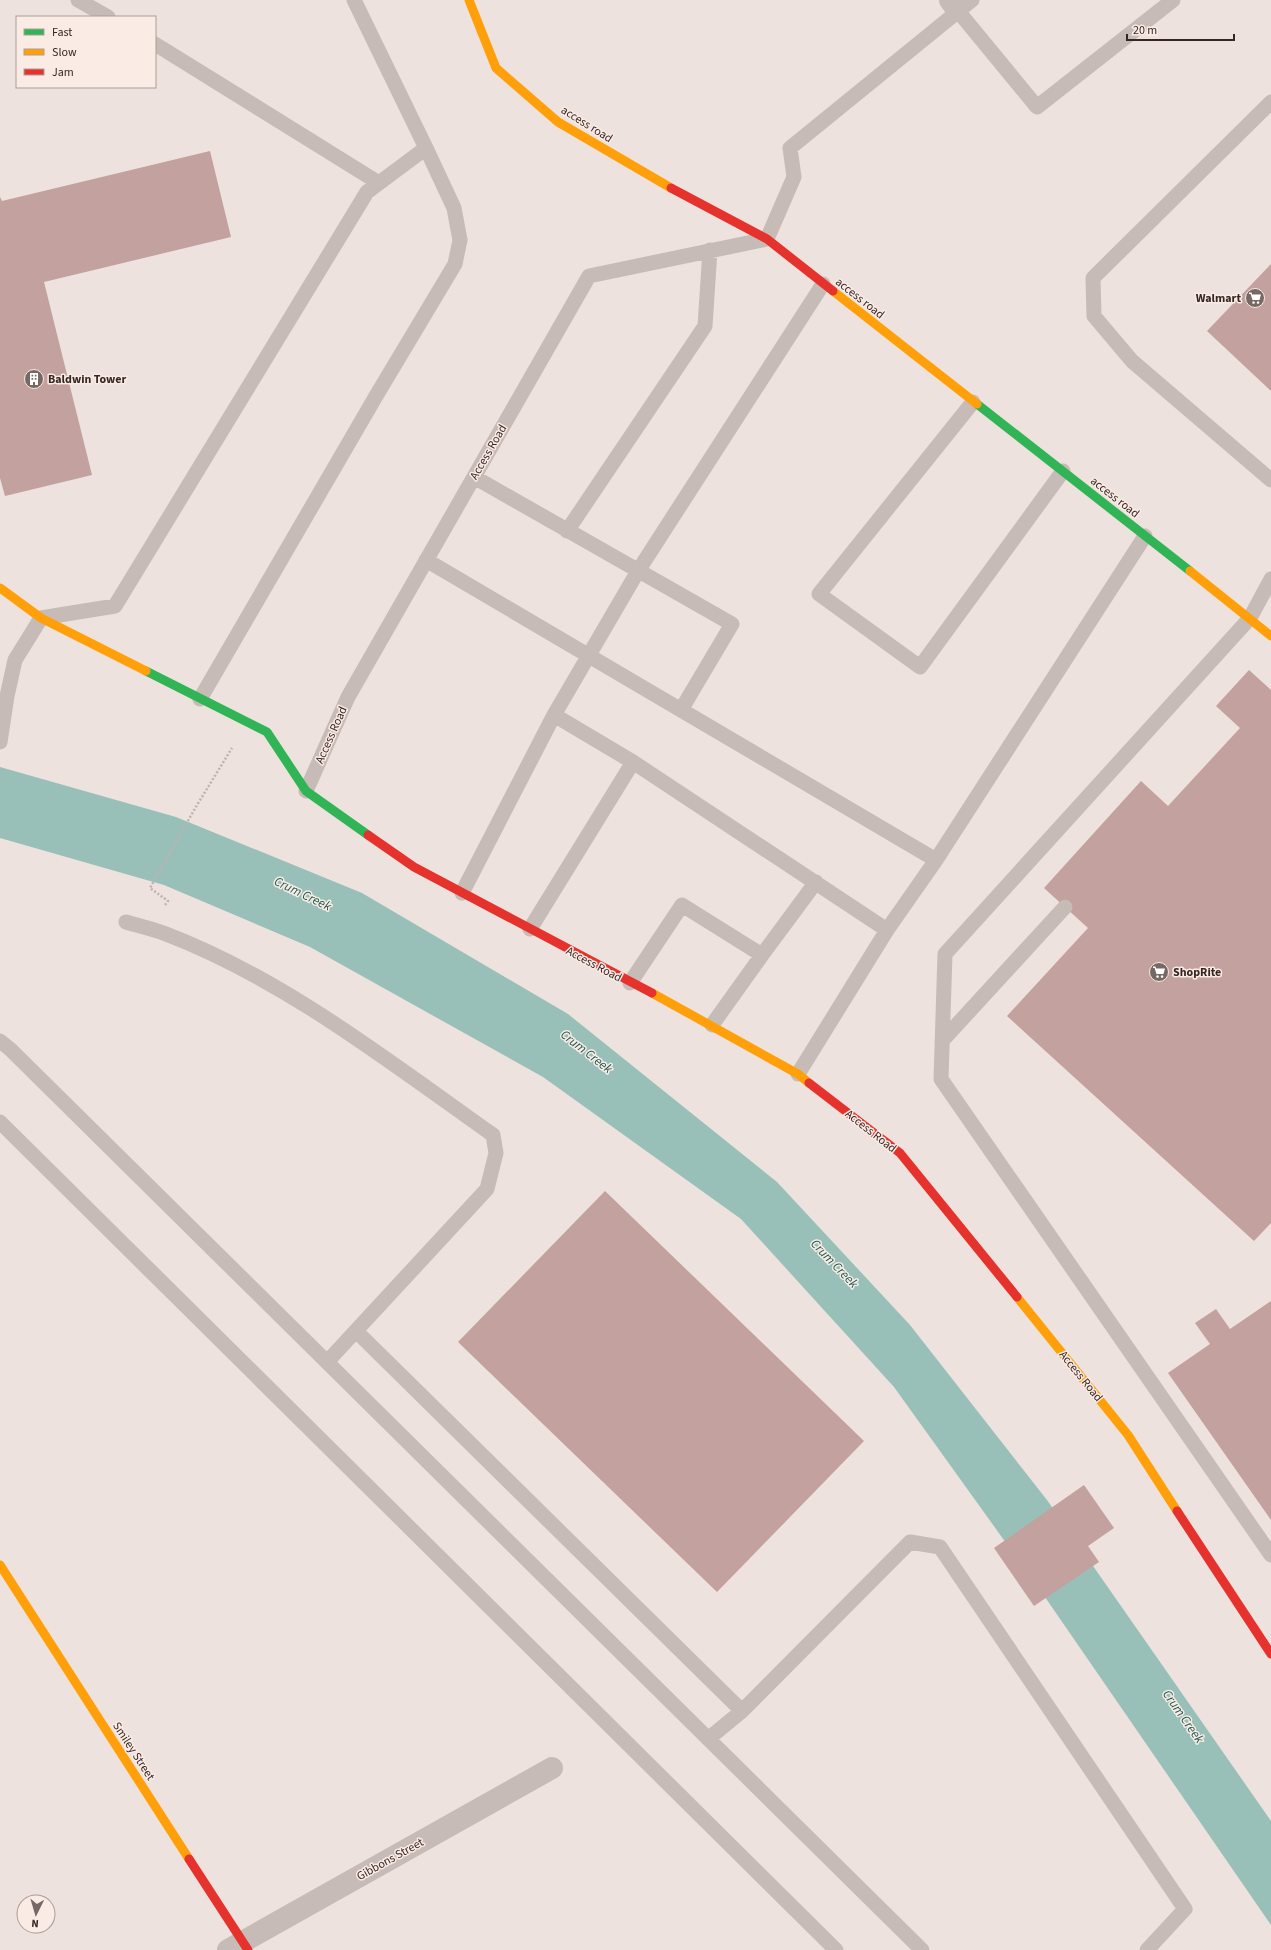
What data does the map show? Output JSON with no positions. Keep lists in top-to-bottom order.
{
  "streets": {
    "street": [
      "access road",
      "Access Road",
      "Smiley Street",
      "Gibbons Street"
    ]
  },
  "crossings": [
    ["access road", "Access Road"],
    ["Smiley Street", "Gibbons Street"]
  ],
  "water": ["Crum Creek"],
  "places": {
    "supermarket": ["Walmart", "ShopRite"],
    "building": ["Baldwin Tower"]
  },
  "legend": ["Fast", "Slow", "Jam"],
  "scale_bar": "20 m",
  "north": "bottom"
}
